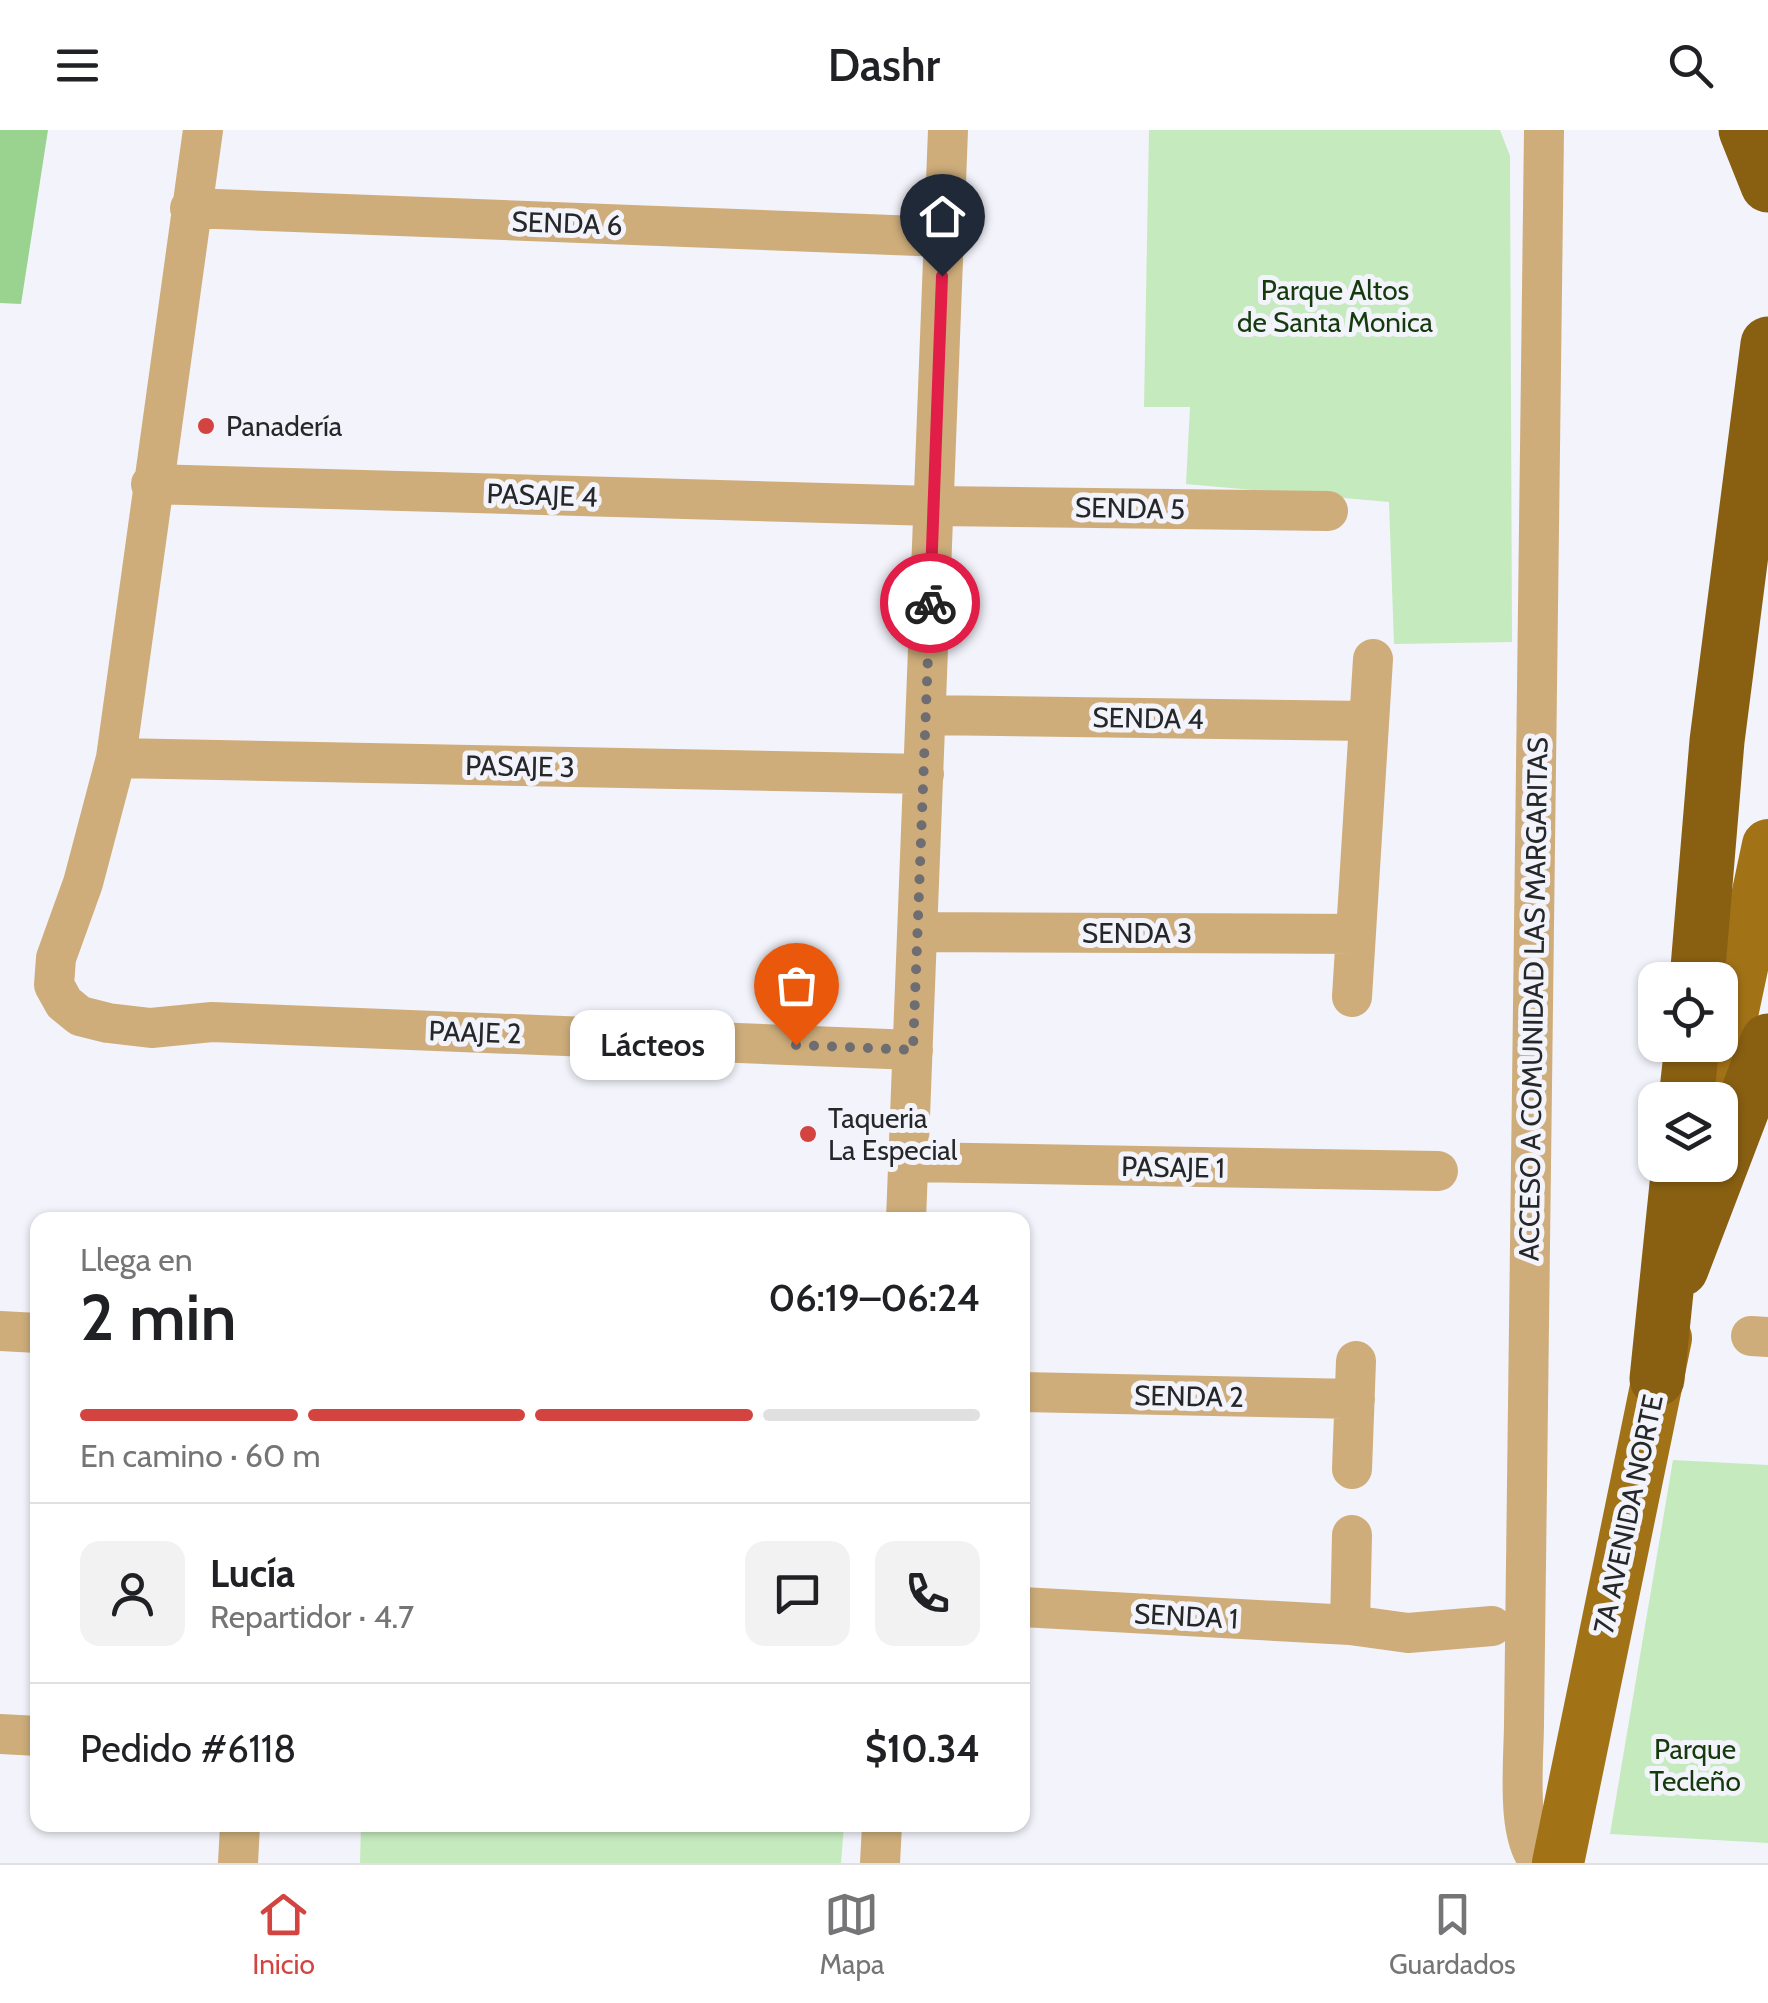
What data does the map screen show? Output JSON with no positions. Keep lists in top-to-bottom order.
{
  "streets": {
    "main road": ["7A AVENIDA NORTE"],
    "street": [
      "SENDA 6",
      "PASAJE 4",
      "SENDA 5",
      "SENDA 4",
      "PASAJE 3",
      "SENDA 3",
      "ACCESO A COMUNIDAD LAS MARGARITAS",
      "PAAJE 2",
      "PASAJE 1",
      "SENDA 2",
      "SENDA 1"
    ]
  },
  "crossings": [
    ["PASAJE 4", "SENDA 5"],
    ["PASAJE 3", "PAAJE 2"]
  ],
  "parks": ["Parque Altos de Santa Monica", "Parque Tecleño"],
  "places": ["Panadería", "Lácteos", "Taqueria La Especial"],
  "page": {
    "header": "Dashr",
    "bubble": "Lácteos",
    "heading": ["2 min", "Llega en", "06:19–06:24"],
    "panel": [
      "Lucía",
      "Repartidor · 4.7",
      "Pedido #6118",
      "$10.34"
    ],
    "bar": "En camino · 60 m",
    "tabs": ["Inicio", "Mapa", "Guardados"]
  }
}
